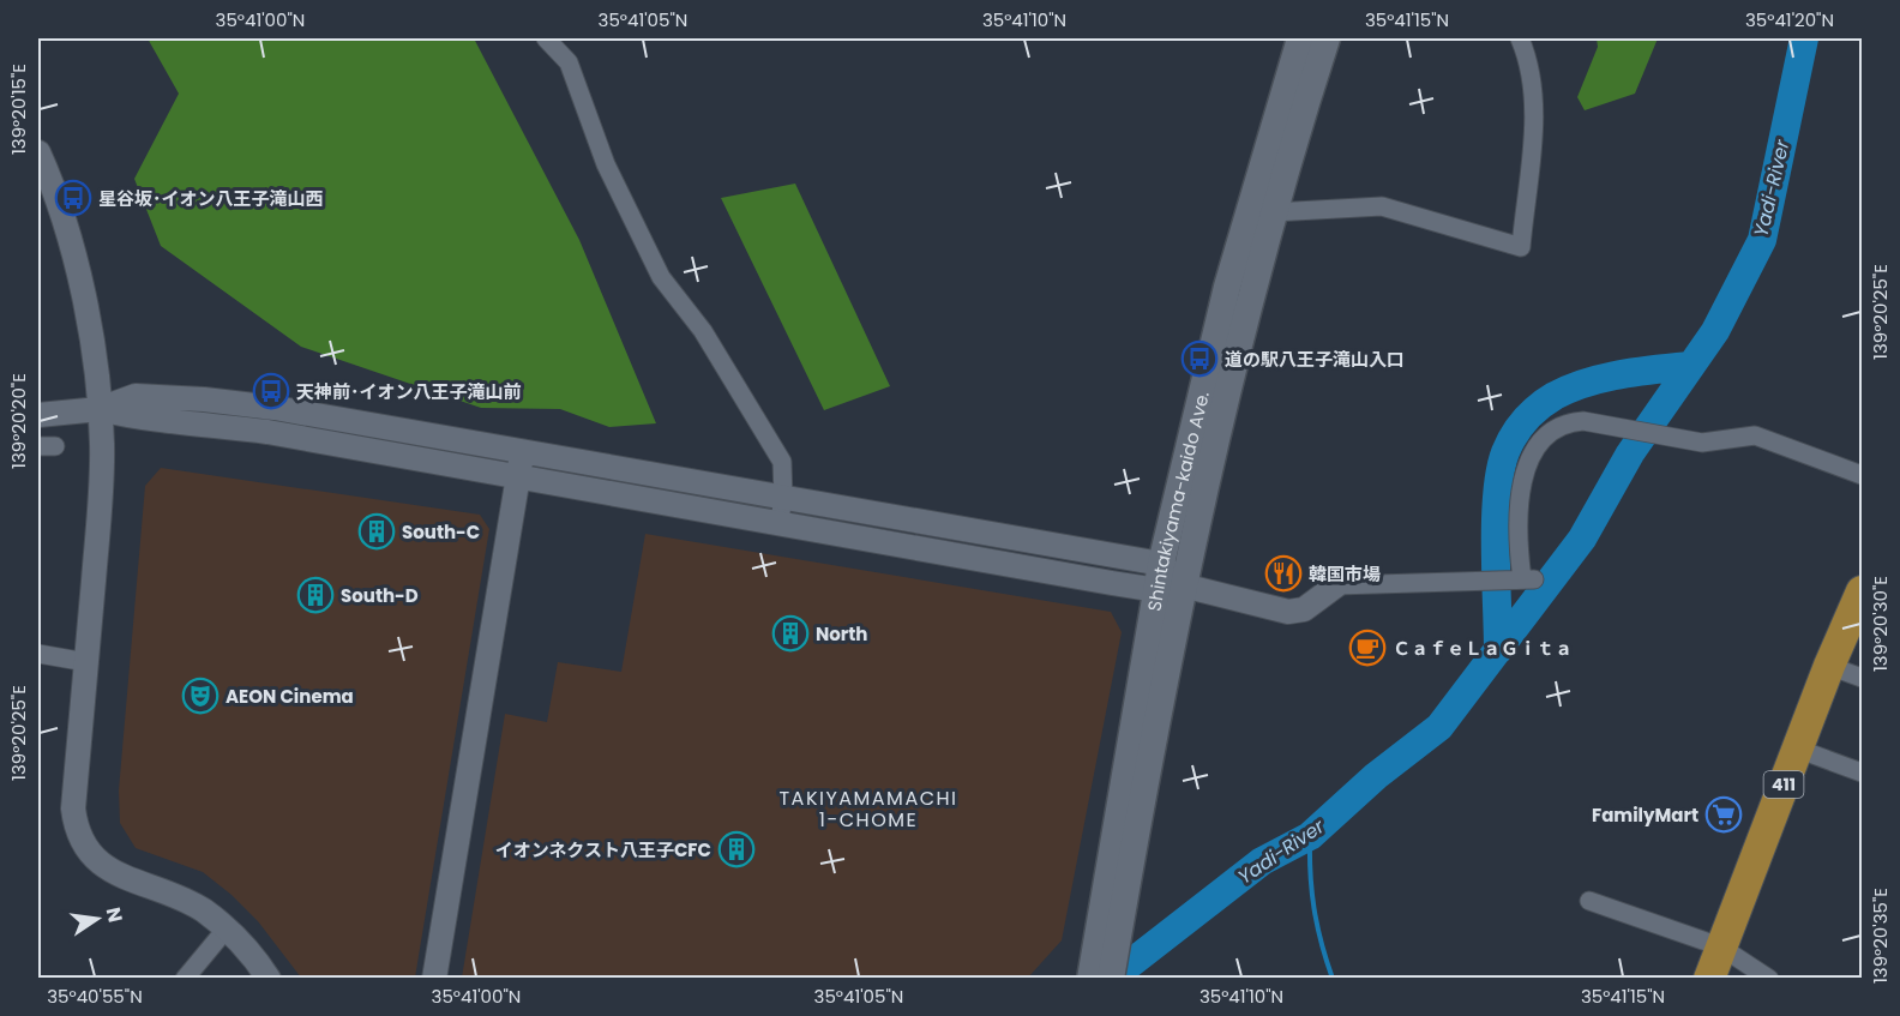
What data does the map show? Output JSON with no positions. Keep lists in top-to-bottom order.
{
  "streets": {
    "highway": ["411"],
    "main road": ["Shintakiyama-kaido Ave."]
  },
  "districts": ["TAKIYAMAMACHI 1-CHOME"],
  "water": ["Yadi-River"],
  "places": {
    "bus stop": ["星谷坂･イオン八王子滝山西", "道の駅八王子滝山入口", "天神前･イオン八王子滝山前"],
    "building": [
      "South-C",
      "South-D",
      "North",
      "イオンネクスト八王子CFC"
    ],
    "restaurant": ["韓国市場"],
    "cafe": ["ＣａｆｅＬａＧｉｔａ"],
    "theatre": ["AEON Cinema"],
    "supermarket": ["FamilyMart"]
  },
  "north": "right",
  "coordinates": [
    "35°41'00\"N",
    "35°41'05\"N",
    "35°41'10\"N",
    "35°41'15\"N",
    "35°41'20\"N",
    "139°20'15\"E",
    "139°20'25\"E",
    "139°20'20\"E",
    "139°20'30\"E",
    "139°20'35\"E",
    "35°40'55\"N"
  ]
}
